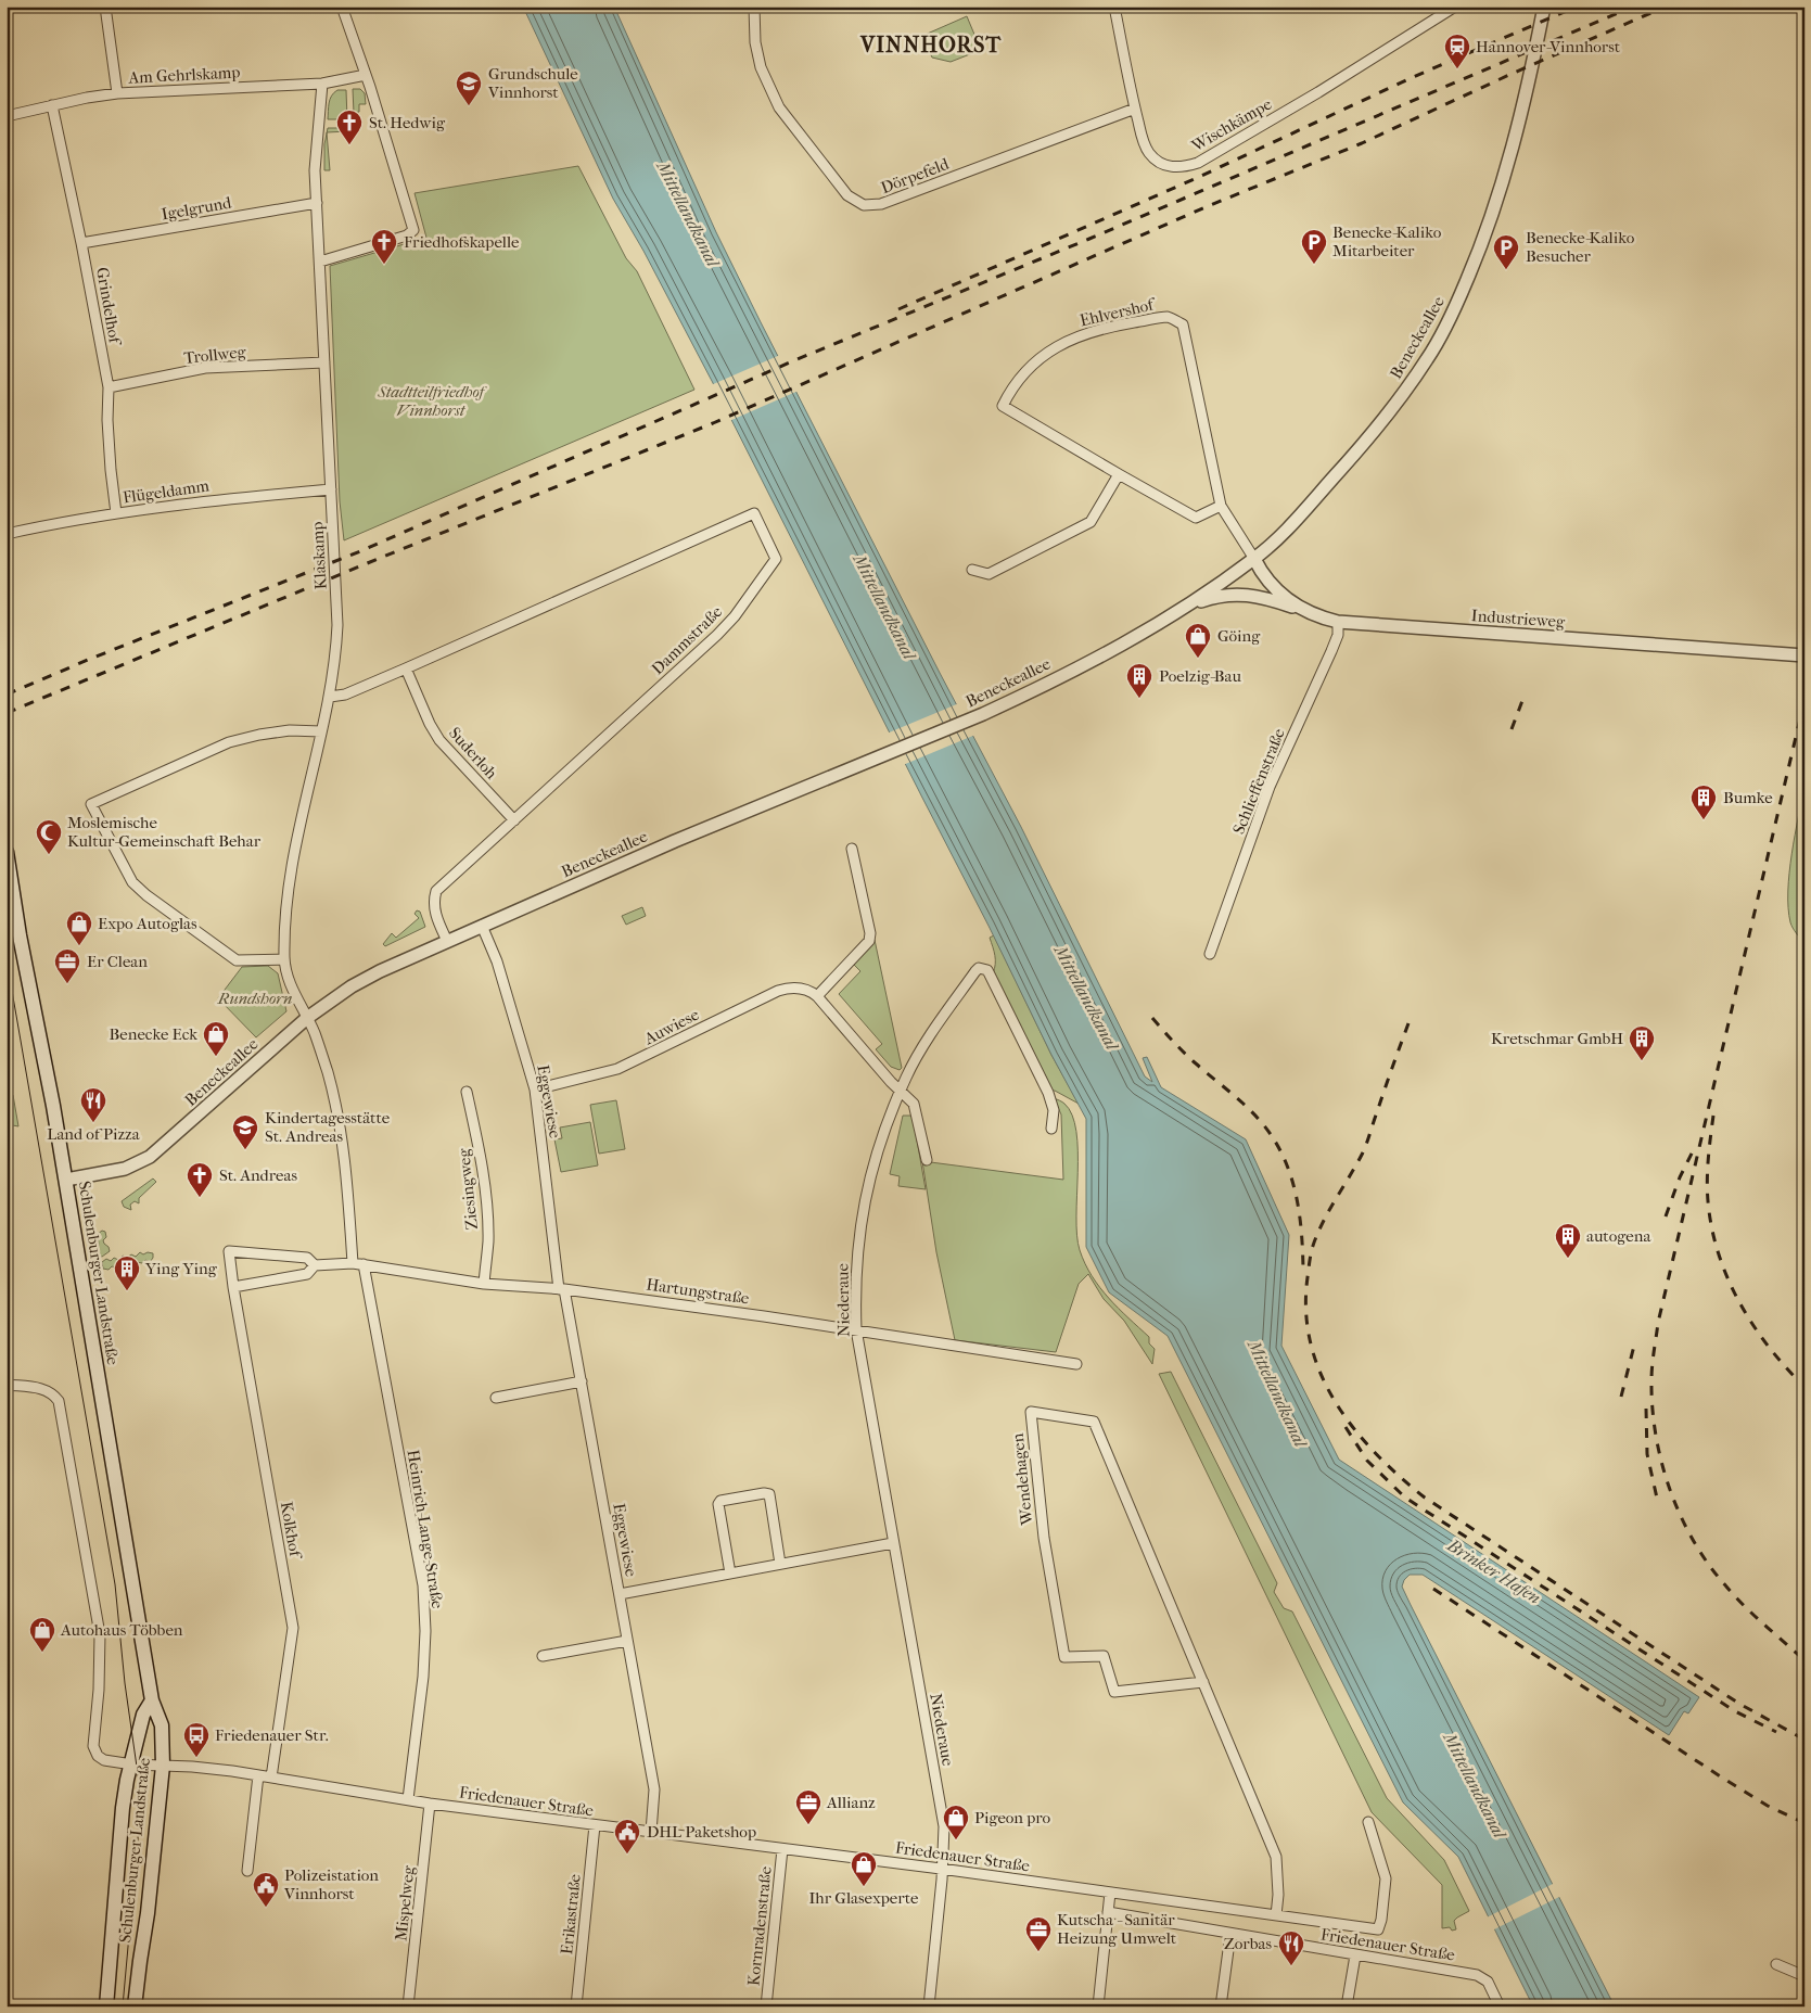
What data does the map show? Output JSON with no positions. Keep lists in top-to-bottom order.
{
  "streets": {
    "main road": ["Schulenburger Landstraße"],
    "street": [
      "Am Gehrlskamp",
      "Wischkämpe",
      "Dörpefeld",
      "Igelgrund",
      "Grindelhof",
      "Ehlvershof",
      "Beneckeallee",
      "Trollweg",
      "Flügeldamm",
      "Klaskamp",
      "Industrieweg",
      "Dammstraße",
      "Suderloh",
      "Schlieffenstraße",
      "Auwiese",
      "Eggewiese",
      "Ziesingweg",
      "Hartungstraße",
      "Niederaue",
      "Wendehagen",
      "Kolkhof",
      "Heinrich-Lange-Straße",
      "Friedenauer Straße",
      "Mispelweg",
      "Erikastraße",
      "Kornradenstraße"
    ]
  },
  "crossings": [
    ["Am Gehrlskamp", "Grindelhof"],
    ["Am Gehrlskamp", "Klaskamp"],
    ["Wischkämpe", "Dörpefeld"],
    ["Igelgrund", "Grindelhof"],
    ["Igelgrund", "Klaskamp"],
    ["Grindelhof", "Trollweg"],
    ["Grindelhof", "Flügeldamm"],
    ["Ehlvershof", "Beneckeallee"],
    ["Ehlvershof", "Industrieweg"],
    ["Beneckeallee", "Klaskamp"],
    ["Beneckeallee", "Industrieweg"],
    ["Beneckeallee", "Dammstraße"],
    ["Beneckeallee", "Eggewiese"],
    ["Beneckeallee", "Schulenburger Landstraße"],
    ["Trollweg", "Klaskamp"],
    ["Flügeldamm", "Klaskamp"],
    ["Klaskamp", "Dammstraße"],
    ["Klaskamp", "Hartungstraße"],
    ["Industrieweg", "Schlieffenstraße"],
    ["Dammstraße", "Suderloh"],
    ["Auwiese", "Eggewiese"],
    ["Eggewiese", "Hartungstraße"],
    ["Eggewiese", "Friedenauer Straße"],
    ["Ziesingweg", "Hartungstraße"],
    ["Schulenburger Landstraße", "Friedenauer Straße"],
    ["Hartungstraße", "Niederaue"],
    ["Hartungstraße", "Kolkhof"],
    ["Hartungstraße", "Heinrich-Lange-Straße"],
    ["Niederaue", "Friedenauer Straße"],
    ["Wendehagen", "Friedenauer Straße"],
    ["Kolkhof", "Friedenauer Straße"],
    ["Heinrich-Lange-Straße", "Friedenauer Straße"],
    ["Friedenauer Straße", "Mispelweg"],
    ["Friedenauer Straße", "Erikastraße"],
    ["Friedenauer Straße", "Kornradenstraße"]
  ],
  "districts": ["VINNHORST"],
  "water": ["Mittellandkanal", "Brinker Hafen"],
  "parks": ["Stadtteilfriedhof Vinnhorst", "Rundshorn"],
  "places": {
    "station": ["Hannover-Vinnhorst"],
    "school or university": ["Grundschule Vinnhorst", "Kindertagesstätte St. Andreas"],
    "church": ["St. Hedwig", "Friedhofskapelle", "St. Andreas"],
    "parking": ["Benecke-Kaliko Mitarbeiter", "Benecke-Kaliko Besucher"],
    "shop": [
      "Göing",
      "Expo Autoglas",
      "Benecke Eck",
      "Autohaus Többen",
      "Pigeon pro",
      "Ihr Glasexperte"
    ],
    "building": [
      "Poelzig-Bau",
      "Bumke",
      "Kretschmar GmbH",
      "autogena",
      "Ying Ying"
    ],
    "mosque": ["Moslemische Kultur-Gemeinschaft Behar"],
    "office": ["Er Clean", "Allianz", "Kutscha - Sanitär Heizung Umwelt"],
    "restaurant": ["Land of Pizza", "Zorbas"],
    "bus stop": ["Friedenauer Str."],
    "public building": ["DHL Paketshop", "Polizeistation Vinnhorst"]
  }
}
